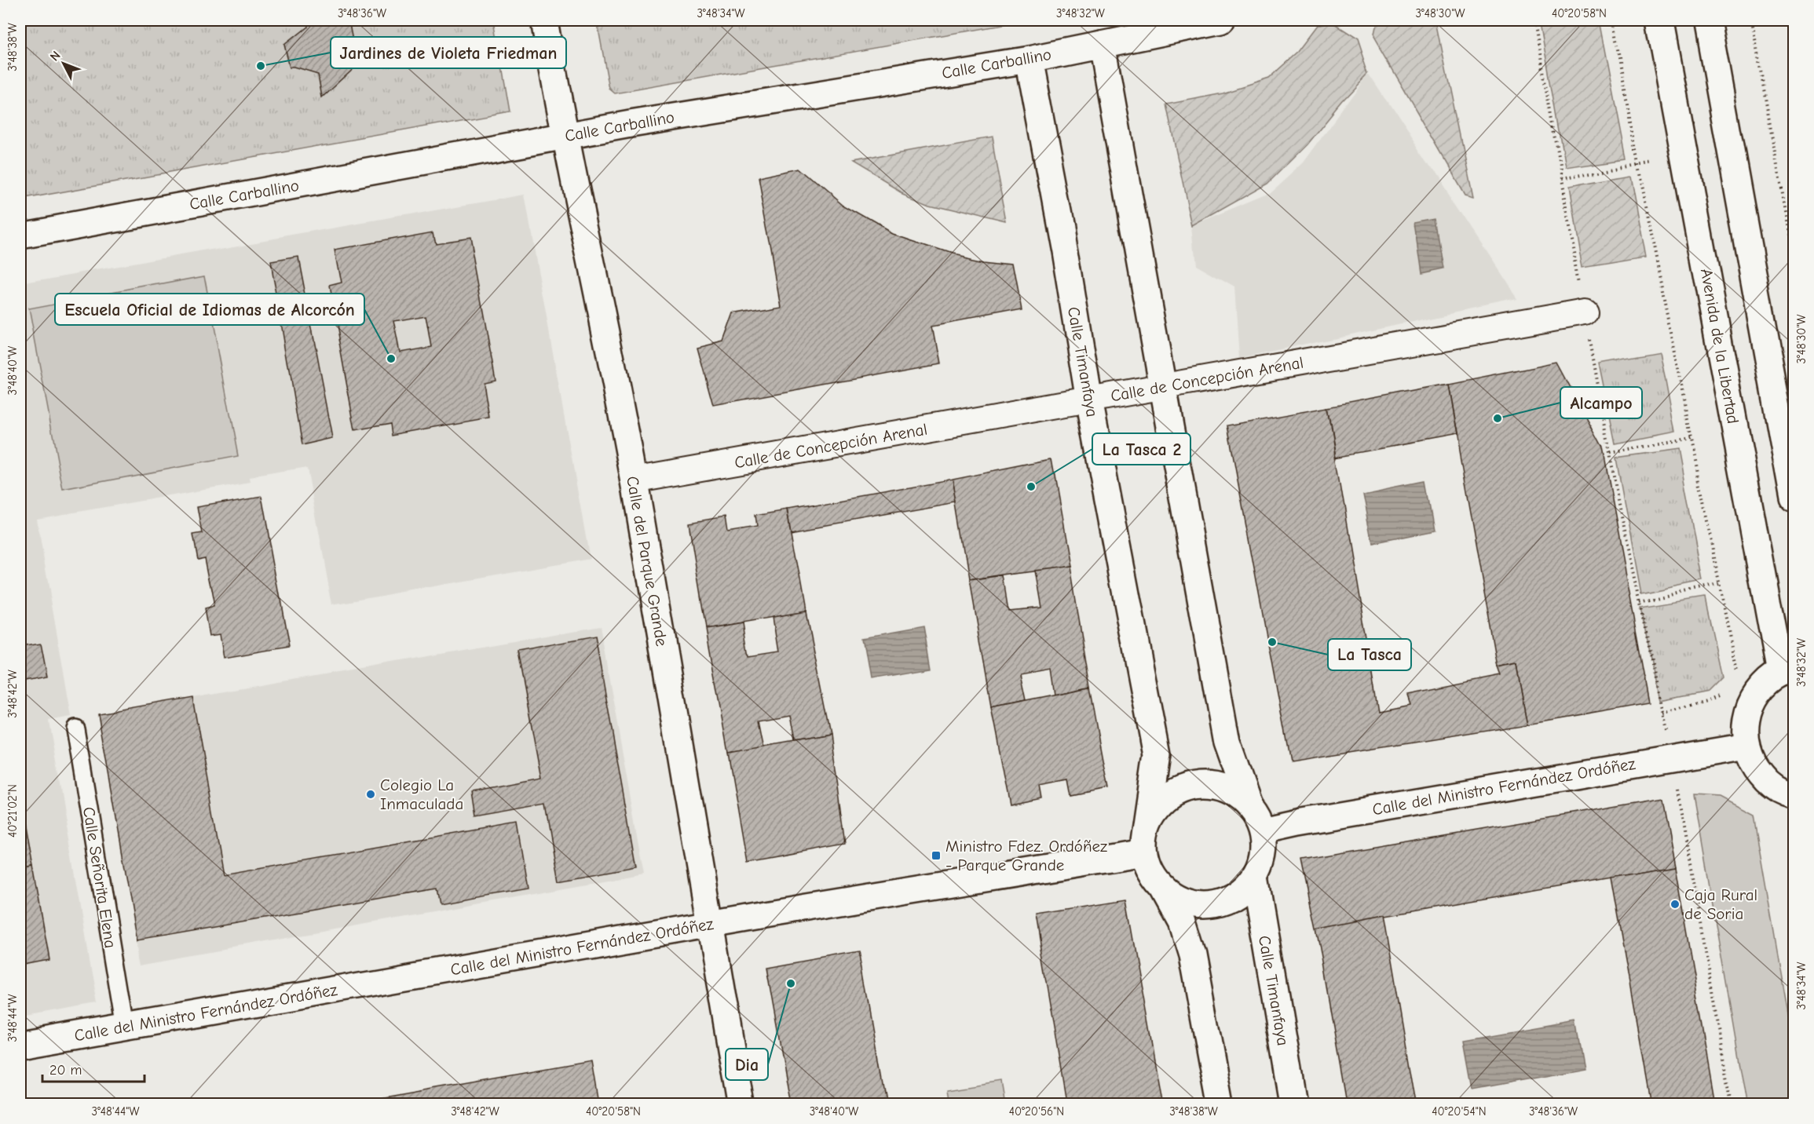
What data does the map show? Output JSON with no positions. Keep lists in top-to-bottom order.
{
  "streets": {
    "street": [
      "Calle Carballino",
      "Avenida de la Libertad",
      "Calle Timanfaya",
      "Calle de Concepción Arenal",
      "Calle del Parque Grande",
      "Calle del Ministro Fernández Ordóñez"
    ],
    "lane": ["Calle Señorita Elena"]
  },
  "crossings": [
    ["Calle Carballino", "Calle Timanfaya"],
    ["Calle Carballino", "Calle del Parque Grande"],
    ["Calle Timanfaya", "Calle de Concepción Arenal"],
    ["Calle Timanfaya", "Calle del Ministro Fernández Ordóñez"],
    ["Calle de Concepción Arenal", "Calle del Parque Grande"],
    ["Calle del Parque Grande", "Calle del Ministro Fernández Ordóñez"],
    ["Calle del Ministro Fernández Ordóñez", "Calle Señorita Elena"]
  ],
  "places": {
    "other": [
      "Jardines de Violeta Friedman",
      "Escuela Oficial de Idiomas de Alcorcón",
      "Alcampo",
      "La Tasca 2",
      "La Tasca",
      "Colegio La Inmaculada",
      "Caja Rural de Soria",
      "Dia"
    ],
    "transit": ["Ministro Fdez. Ordóñez - Parque Grande"]
  },
  "scale_bar": "20 m",
  "north": "top left",
  "coordinates": [
    "3°48'36\"W",
    "3°48'34\"W",
    "3°48'32\"W",
    "3°48'30\"W",
    "40°20'58\"N",
    "3°48'38\"W",
    "3°48'40\"W",
    "3°48'42\"W",
    "40°21'02\"N",
    "3°48'44\"W",
    "40°20'56\"N",
    "40°20'54\"N"
  ]
}
